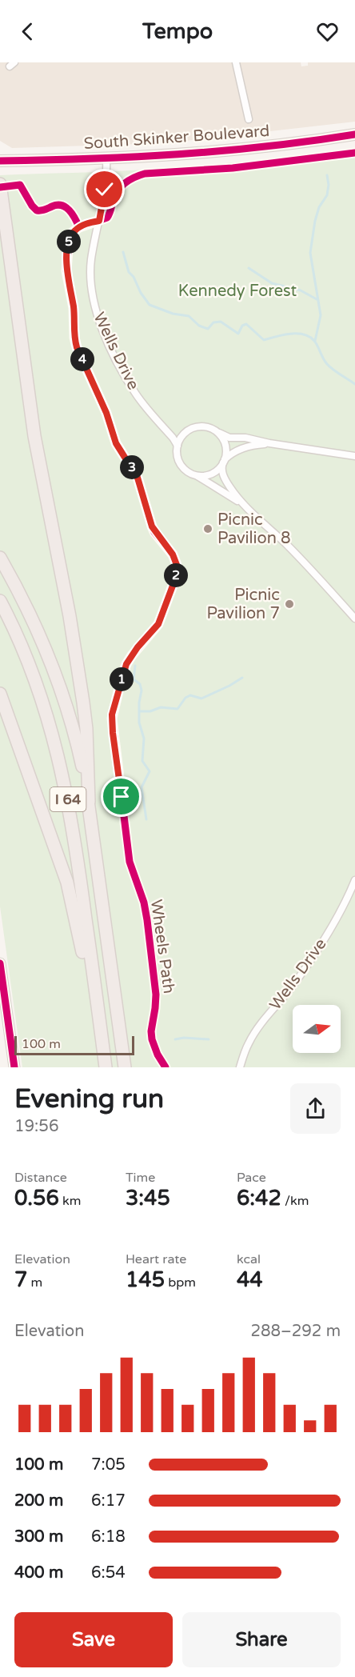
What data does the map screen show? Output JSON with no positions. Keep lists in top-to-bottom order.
{
  "streets": {
    "highway": ["I 64"],
    "main road": ["South Skinker Boulevard"],
    "street": ["Wells Drive"],
    "cycle path": ["Wheels Path"]
  },
  "crossings": [
    ["South Skinker Boulevard", "Wells Drive"]
  ],
  "parks": ["Kennedy Forest"],
  "places": ["Picnic Pavilion 8", "Picnic Pavilion 7"],
  "scale_bar": "100 m",
  "north": "right",
  "page": {
    "header": "Tempo",
    "pins": [
      "5",
      "4",
      "3",
      "2",
      "1"
    ],
    "scale": "100 m",
    "heading": ["Evening run", "19:56"],
    "stats": [
      ["Distance", "0.56 km"],
      ["Time", "3:45"],
      ["Pace", "6:42 /km"],
      ["Elevation", "7 m"],
      ["Heart rate", "145 bpm"],
      ["kcal", "44"]
    ],
    "chart": ["Elevation", "288–292 m"],
    "list": [
      {
        "name": "100 m",
        "note": "7:05"
      },
      {
        "name": "200 m",
        "note": "6:17"
      },
      {
        "name": "300 m",
        "note": "6:18"
      },
      {
        "name": "400 m",
        "note": "6:54"
      }
    ],
    "buttons": ["Save", "Share"]
  }
}
